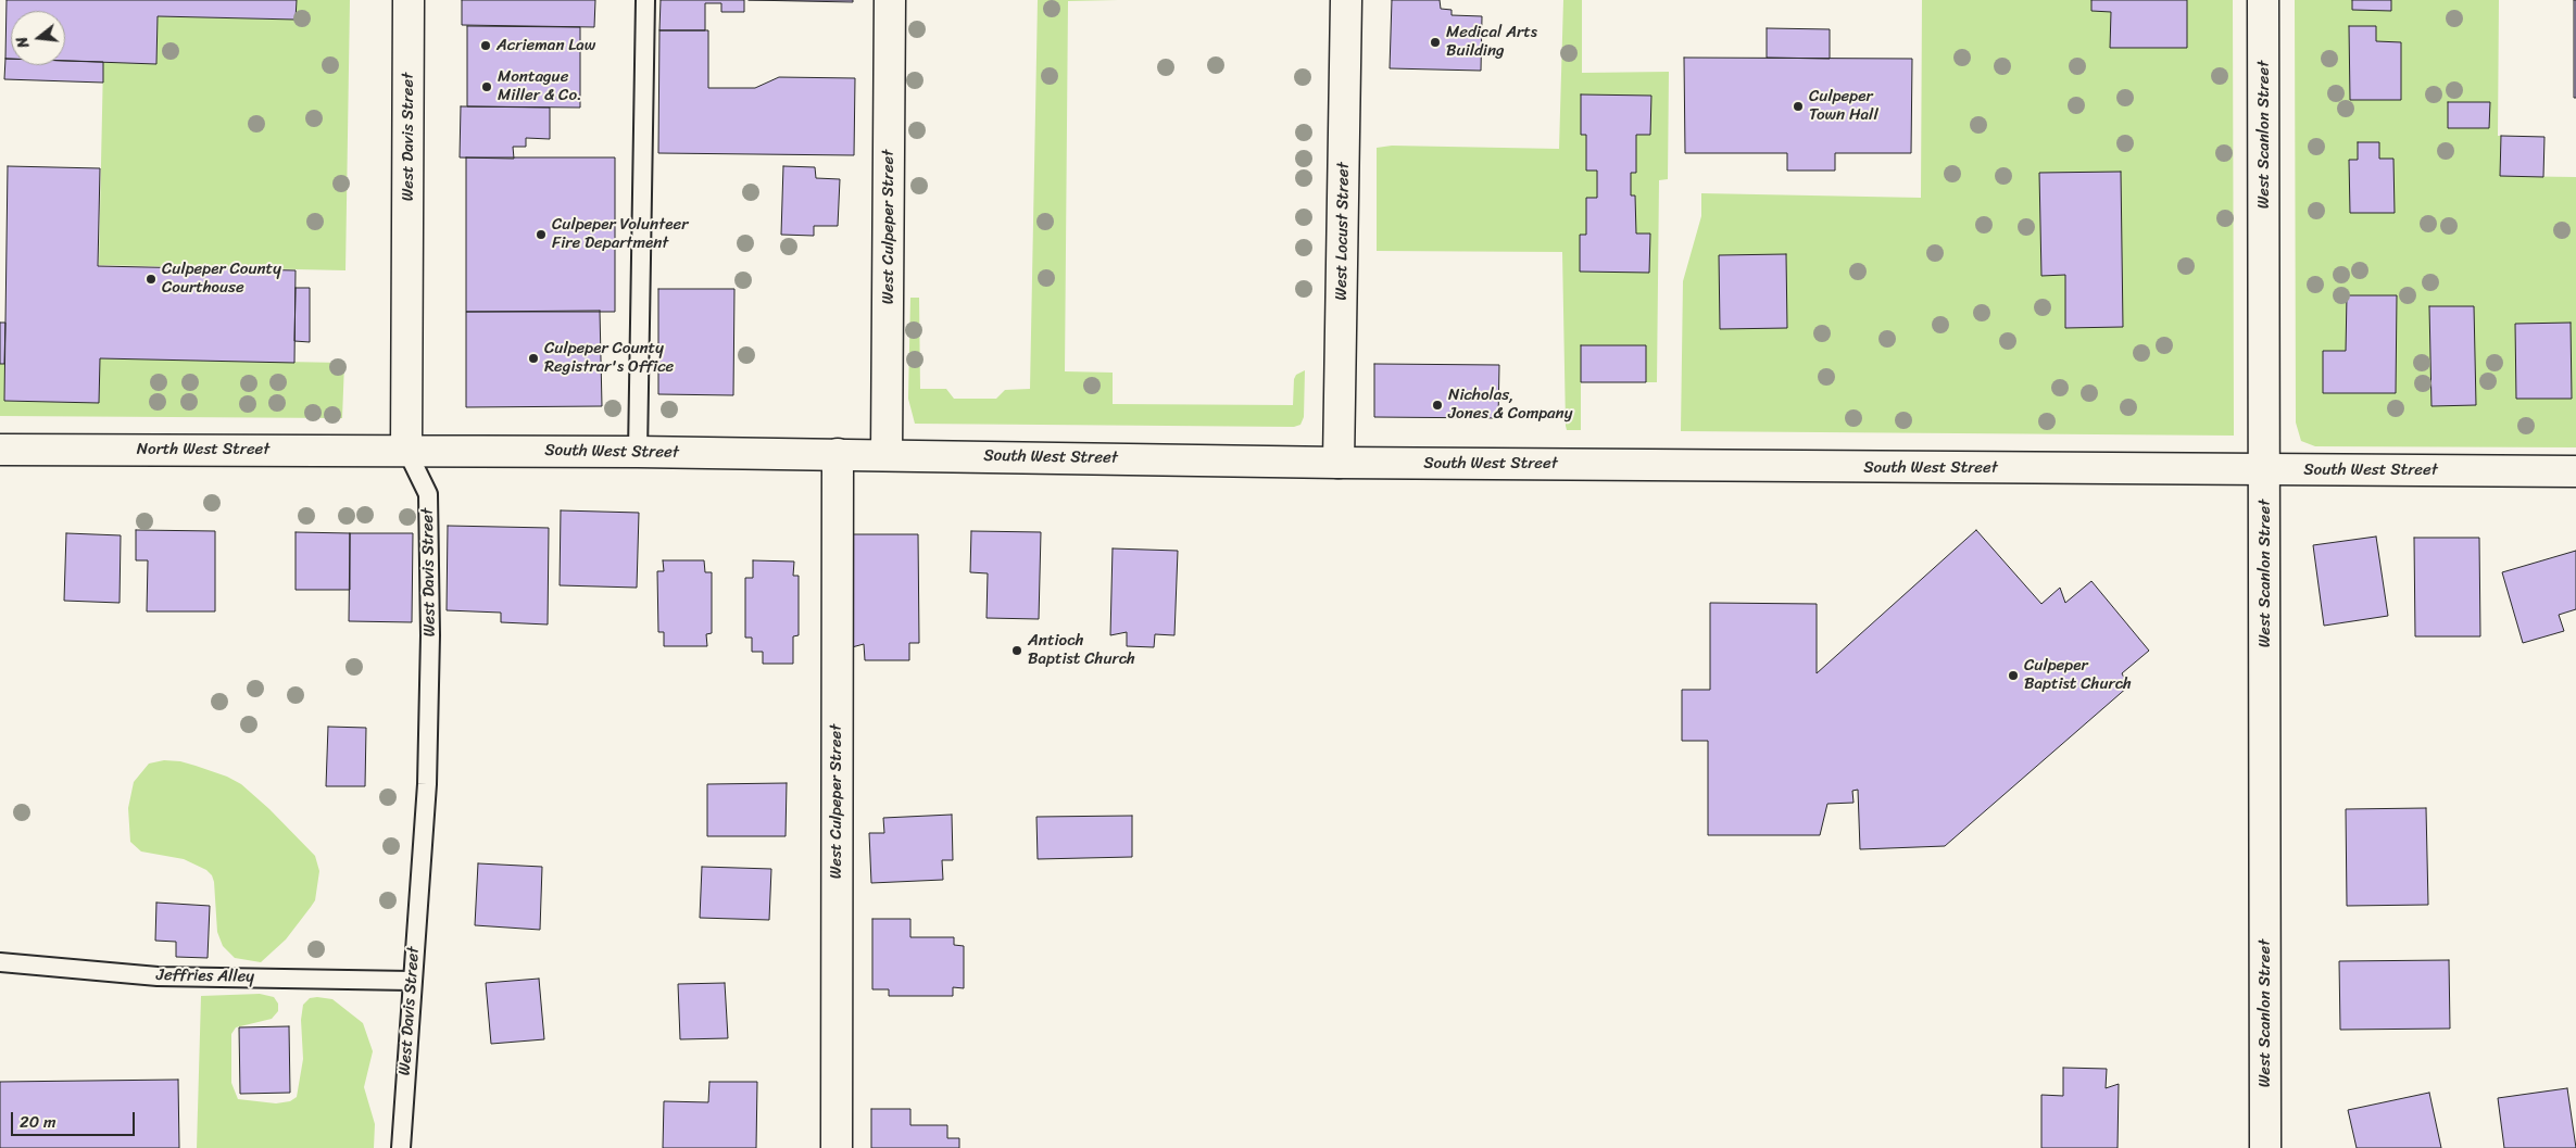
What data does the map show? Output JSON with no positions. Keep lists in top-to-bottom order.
{
  "streets": {
    "street": [
      "West Scanlon Street",
      "West Davis Street",
      "West Culpeper Street",
      "West Locust Street",
      "North West Street",
      "South West Street"
    ],
    "lane": ["Jeffries Alley"]
  },
  "crossings": [
    ["West Scanlon Street", "South West Street"],
    ["West Davis Street", "North West Street"],
    ["West Davis Street", "South West Street"],
    ["West Davis Street", "Jeffries Alley"],
    ["West Culpeper Street", "South West Street"],
    ["West Locust Street", "South West Street"],
    ["North West Street", "South West Street"]
  ],
  "places": [
    "Medical Arts Building",
    "Acrieman Law",
    "Montague Miller & Co.",
    "Culpeper Town Hall",
    "Culpeper Volunteer Fire Department",
    "Culpeper County Courthouse",
    "Culpeper County Registrar's Office",
    "Nicholas, Jones & Company",
    "Antioch Baptist Church",
    "Culpeper Baptist Church"
  ],
  "scale_bar": "20 m",
  "north": "left"
}
